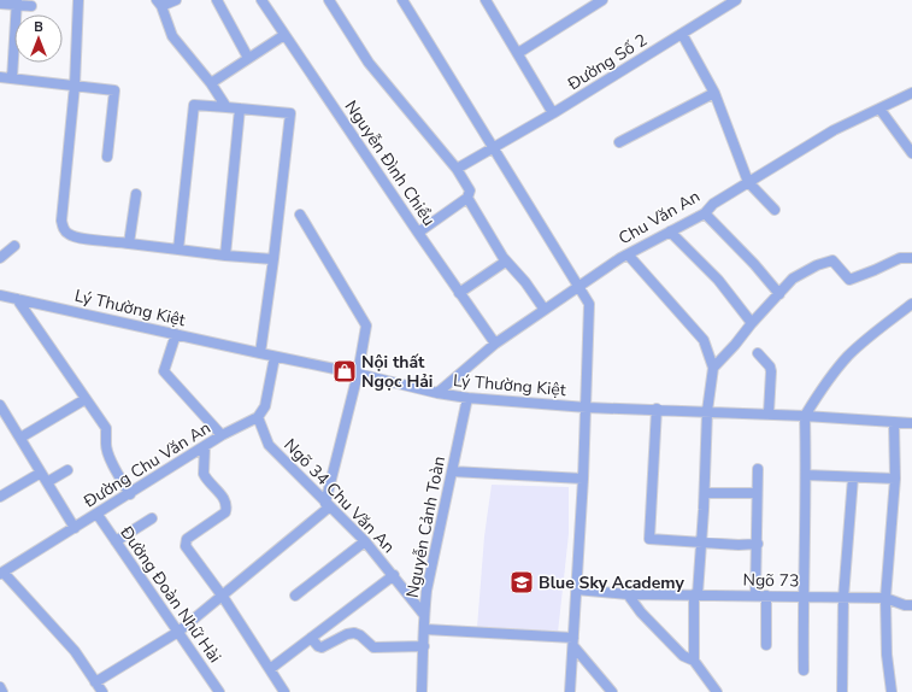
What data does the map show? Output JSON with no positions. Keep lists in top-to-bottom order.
{
  "streets": {
    "street": [
      "Đường Số 2",
      "Nguyễn Đình Chiểu",
      "Chu Văn An",
      "Lý Thường Kiệt",
      "Đường Chu Văn An",
      "Ngõ 34 Chu Văn An",
      "Nguyễn Cảnh Toàn",
      "Ngõ 73",
      "Đường Đoàn Nhữ Hài"
    ]
  },
  "crossings": [
    ["Nguyễn Đình Chiểu", "Chu Văn An"],
    ["Chu Văn An", "Lý Thường Kiệt"],
    ["Lý Thường Kiệt", "Nguyễn Cảnh Toàn"],
    ["Đường Chu Văn An", "Ngõ 34 Chu Văn An"],
    ["Đường Chu Văn An", "Đường Đoàn Nhữ Hài"],
    ["Ngõ 34 Chu Văn An", "Nguyễn Cảnh Toàn"]
  ],
  "places": {
    "shop": ["Nội thất Ngọc Hải"],
    "school or university": ["Blue Sky Academy"]
  },
  "north": "top"
}
